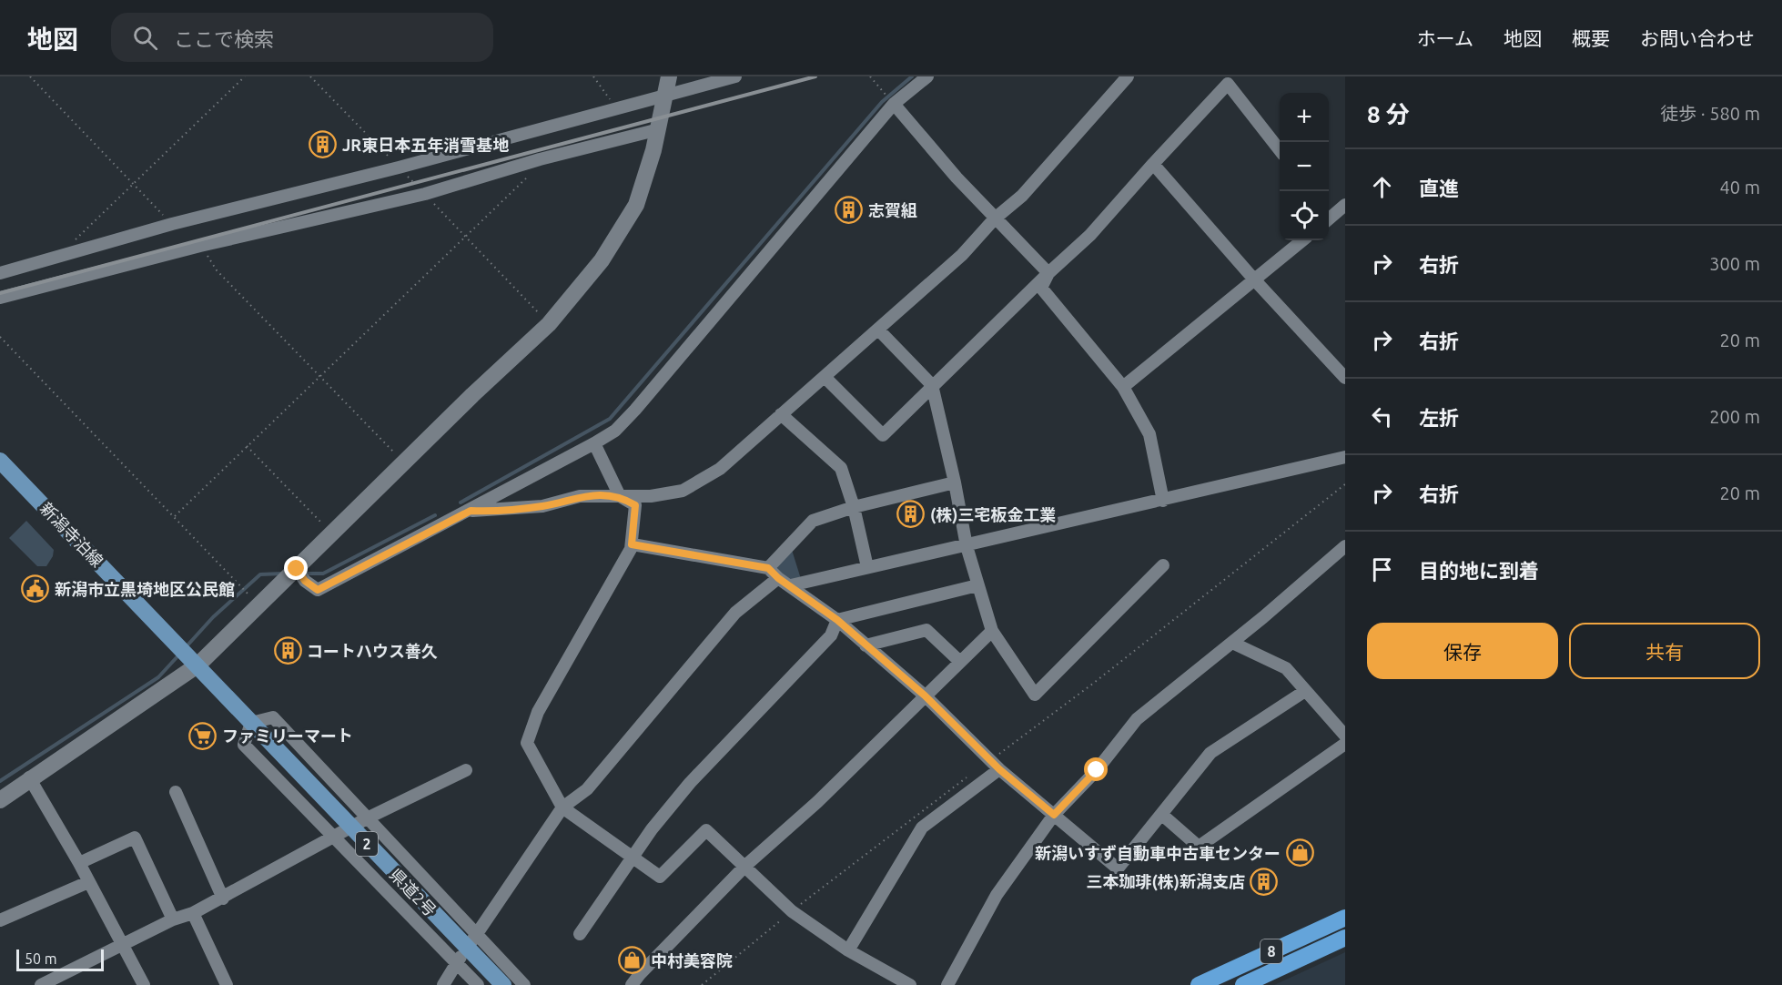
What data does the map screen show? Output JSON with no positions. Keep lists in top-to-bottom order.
{
  "streets": {
    "highway": ["8"],
    "main road": ["新潟寺泊線", "2", "県道2号"]
  },
  "crossings": [
    ["新潟寺泊線", "県道2号"]
  ],
  "places": {
    "building": [
      "JR東日本五年消雪基地",
      "志賀組",
      "(株)三宅板金工業",
      "コートハウス善久",
      "三本珈琲(株)新潟支店"
    ],
    "public building": ["新潟市立黒埼地区公民館"],
    "supermarket": ["ファミリーマート"],
    "shop": ["新潟いすず自動車中古車センター", "中村美容院"]
  },
  "scale_bar": "50 m",
  "page": {
    "header": "地図",
    "search": "ここで検索",
    "nav": [
      "ホーム",
      "地図",
      "概要",
      "お問い合わせ"
    ],
    "heading": ["8 分", "徒歩 · 580 m"],
    "map_buttons": ["+", "−"],
    "list": [
      ["直進", "40 m"],
      ["右折", "300 m"],
      ["右折", "20 m"],
      ["左折", "200 m"],
      ["右折", "20 m"],
      "目的地に到着"
    ],
    "buttons": ["保存", "共有"],
    "scale": "50 m"
  }
}
